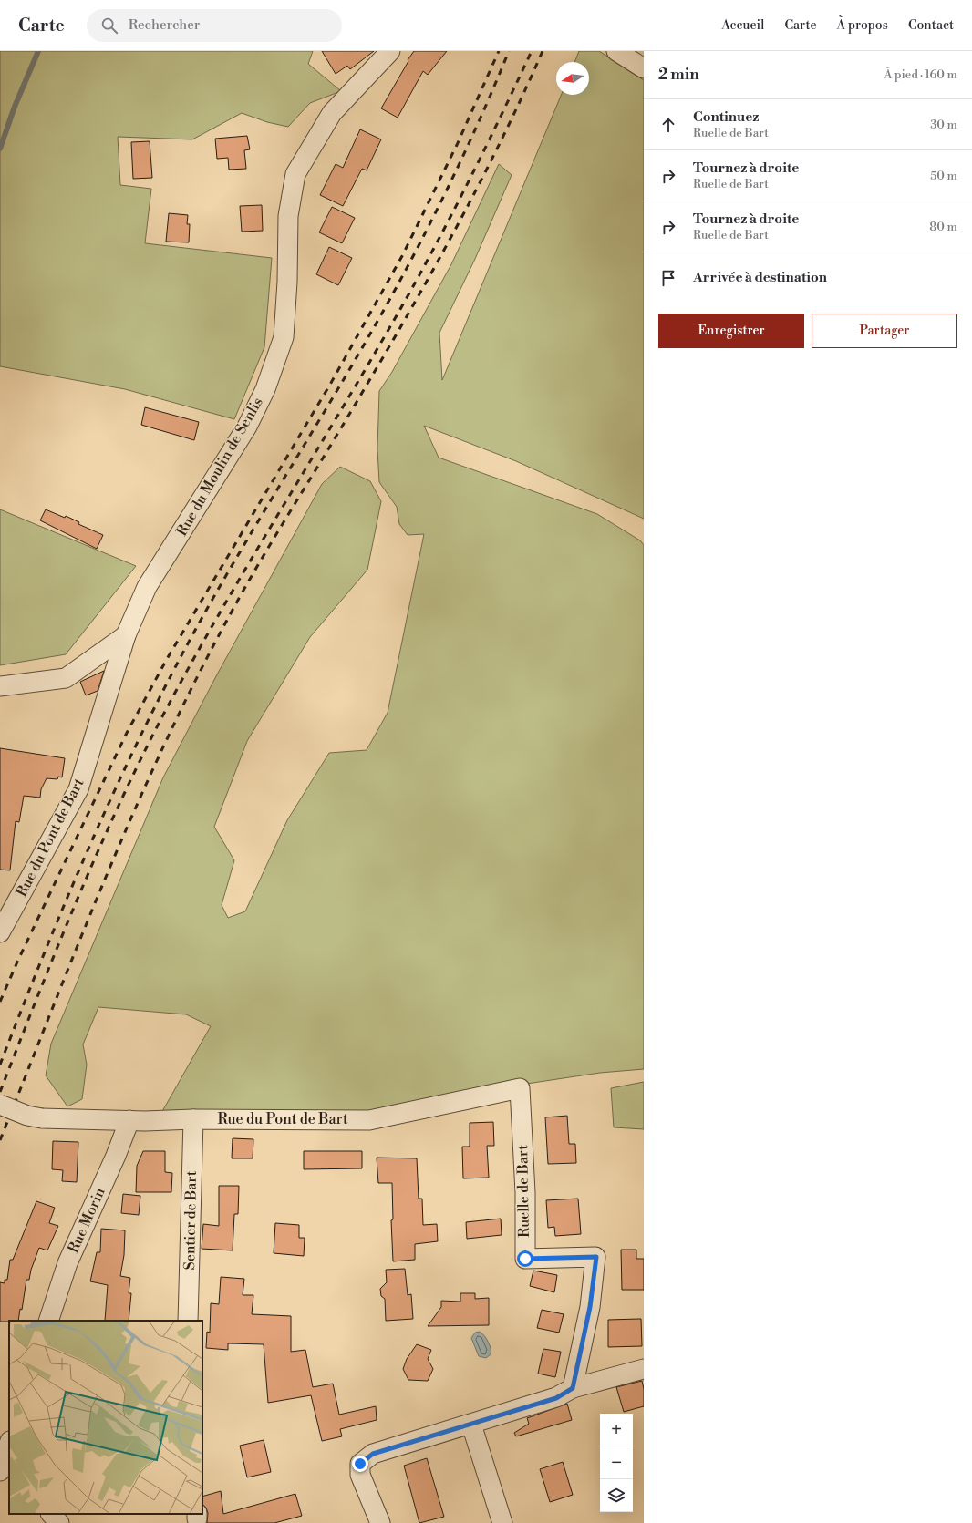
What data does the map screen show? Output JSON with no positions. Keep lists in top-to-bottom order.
{
  "streets": {
    "street": [
      "Rue du Moulin de Senlis",
      "Rue du Pont de Bart",
      "Ruelle de Bart",
      "Rue Morin",
      "Sentier de Bart"
    ]
  },
  "crossings": [
    ["Rue du Moulin de Senlis", "Rue du Pont de Bart"],
    ["Rue du Pont de Bart", "Ruelle de Bart"],
    ["Rue du Pont de Bart", "Rue Morin"],
    ["Rue du Pont de Bart", "Sentier de Bart"]
  ],
  "north": "left",
  "page": {
    "header": "Carte",
    "search": "Rechercher",
    "nav": [
      "Accueil",
      "Carte",
      "À propos",
      "Contact"
    ],
    "heading": ["2 min", "À pied · 160 m"],
    "list": [
      ["Continuez", "Ruelle de Bart", "30 m"],
      ["Tournez à droite", "Ruelle de Bart", "50 m"],
      ["Tournez à droite", "Ruelle de Bart", "80 m"],
      "Arrivée à destination"
    ],
    "buttons": ["Enregistrer", "Partager"],
    "map_buttons": ["+", "−"]
  }
}
